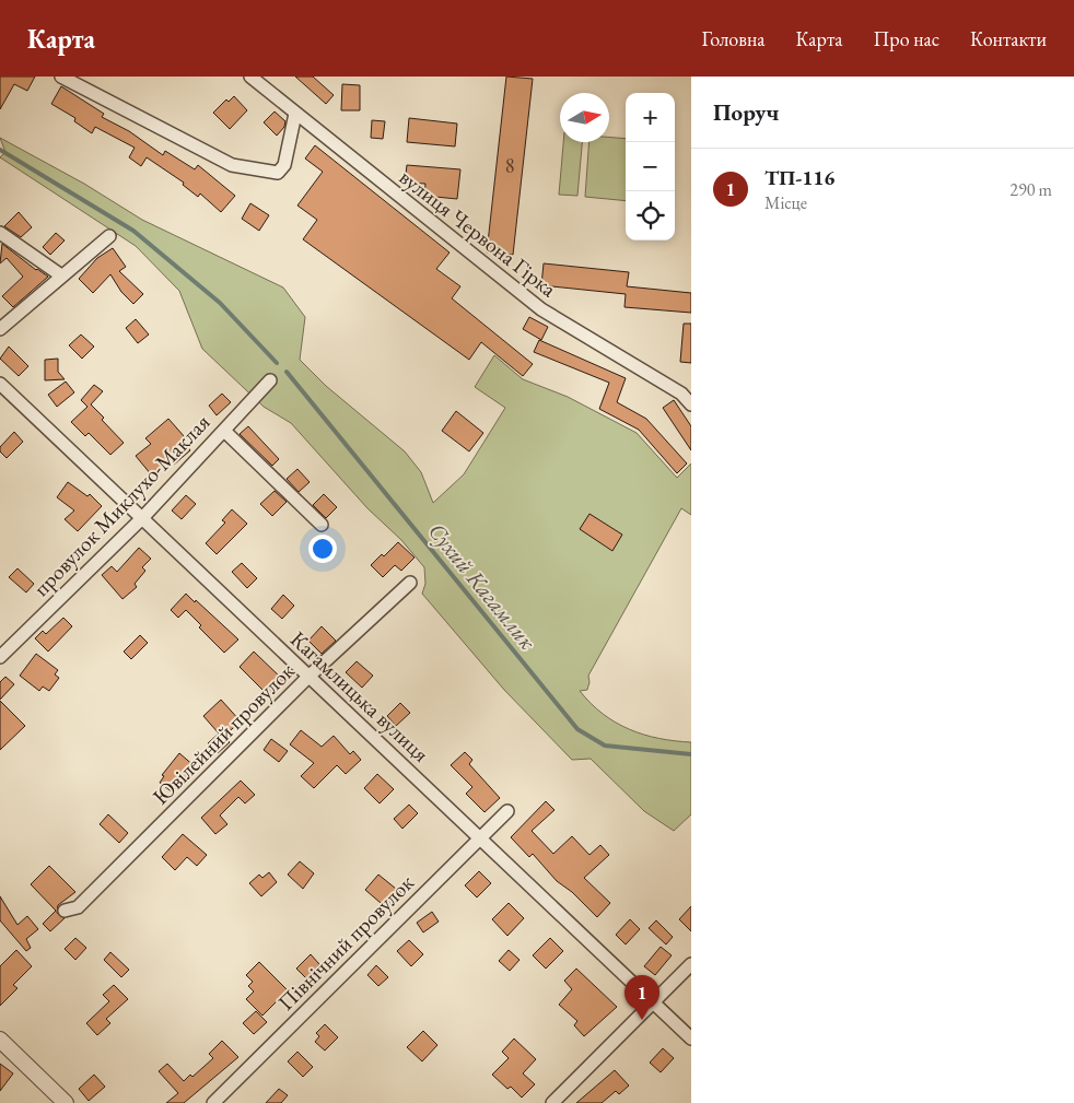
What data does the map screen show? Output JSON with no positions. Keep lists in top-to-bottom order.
{
  "streets": {
    "street": [
      "вулиця Червона Гірка",
      "провулок Миклухо-Маклая",
      "Кагамлицька вулиця",
      "Ювілейний провулок",
      "Північний провулок"
    ]
  },
  "crossings": [
    ["провулок Миклухо-Маклая", "Кагамлицька вулиця"],
    ["Кагамлицька вулиця", "Ювілейний провулок"],
    ["Кагамлицька вулиця", "Північний провулок"]
  ],
  "water": ["Сухий Кагамлик"],
  "house_numbers": ["8"],
  "north": "right",
  "page": {
    "header": "Карта",
    "nav": [
      "Головна",
      "Карта",
      "Про нас",
      "Контакти"
    ],
    "heading": "Поруч",
    "map_buttons": ["+", "−"],
    "list": [
      {
        "mark": "1",
        "name": "ТП-116",
        "note": "Місце",
        "value": "290 m"
      }
    ],
    "pins": "1"
  }
}
